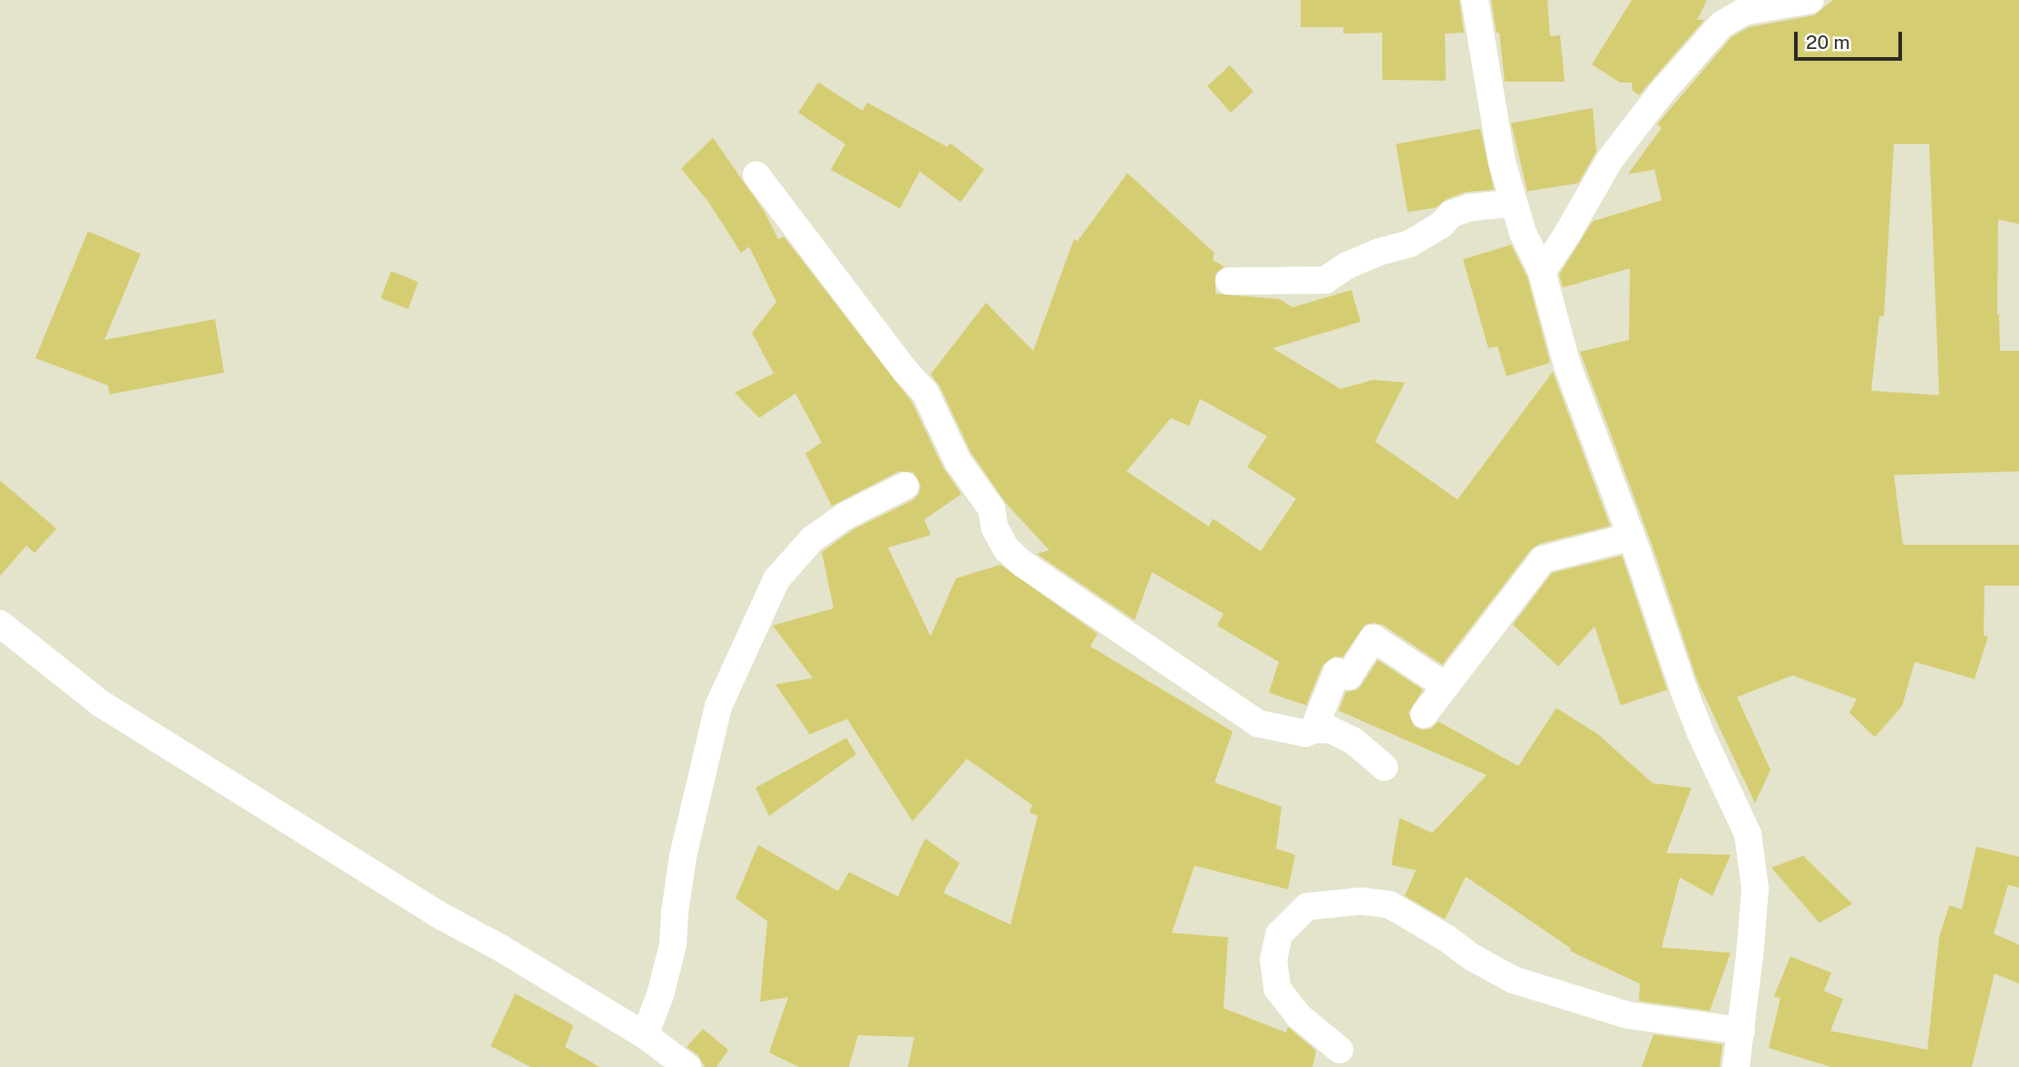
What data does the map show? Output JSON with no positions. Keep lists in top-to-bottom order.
{
  "scale_bar": "20 m"
}
